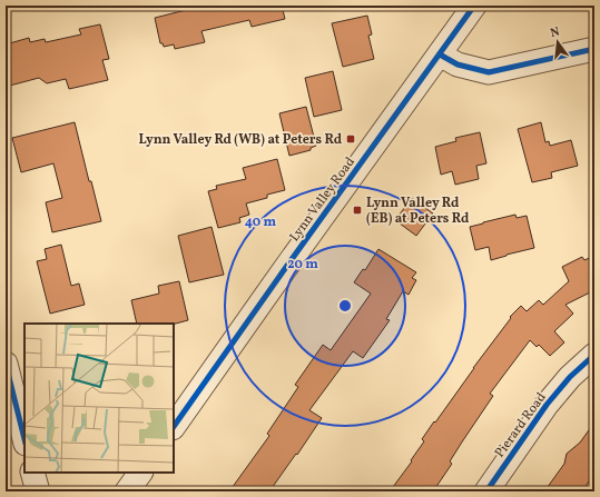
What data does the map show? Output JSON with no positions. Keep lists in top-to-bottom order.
{
  "streets": {
    "street": ["Lynn Valley Road", "Pierard Road"]
  },
  "places": {
    "transit": ["Lynn Valley Rd (WB) at Peters Rd", "Lynn Valley Rd (EB) at Peters Rd"]
  },
  "north": "top",
  "rings": ["40 m", "20 m"]
}
